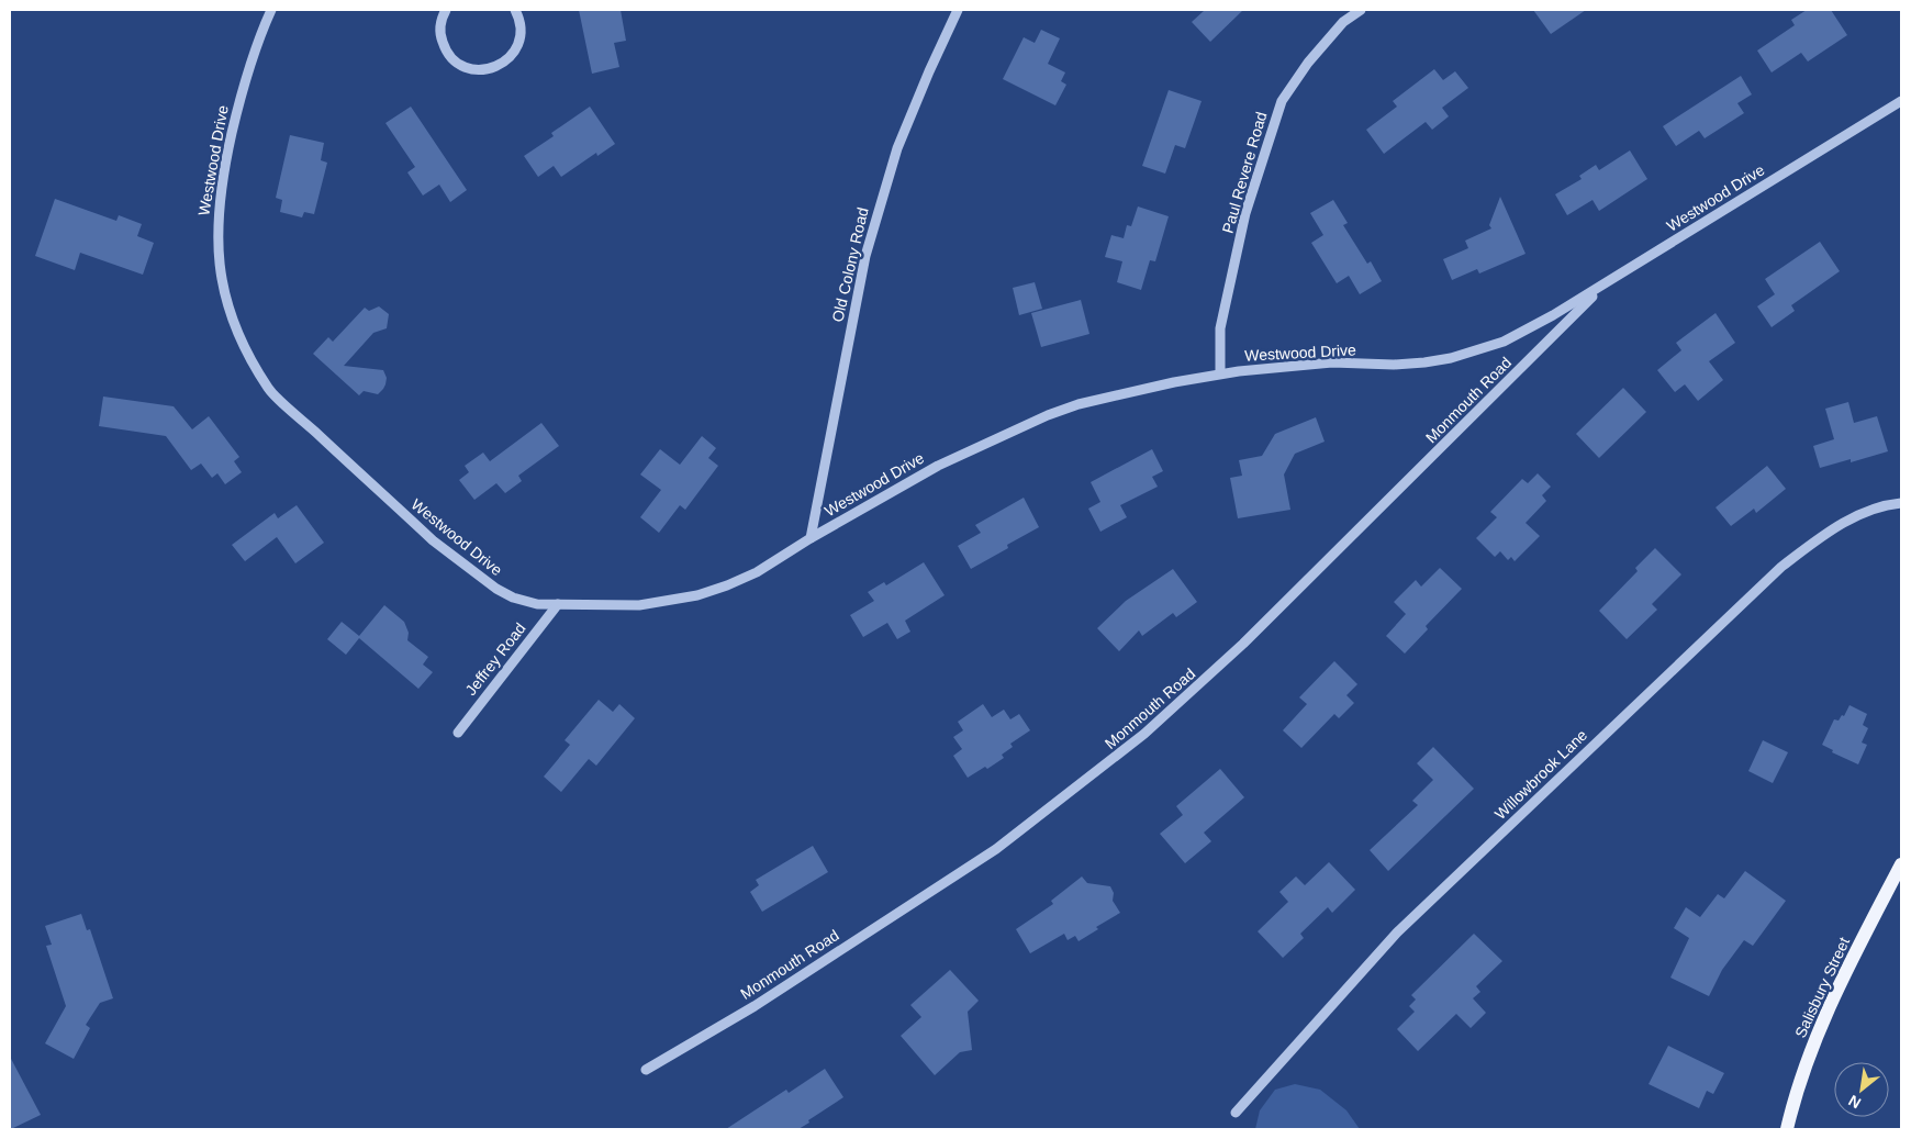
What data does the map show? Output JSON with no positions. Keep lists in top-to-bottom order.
{
  "streets": {
    "main road": ["Salisbury Street"],
    "street": [
      "Westwood Drive",
      "Paul Revere Road",
      "Old Colony Road",
      "Monmouth Road",
      "Jeffrey Road",
      "Willowbrook Lane"
    ]
  },
  "crossings": [
    ["Westwood Drive", "Paul Revere Road"],
    ["Westwood Drive", "Old Colony Road"],
    ["Westwood Drive", "Monmouth Road"],
    ["Westwood Drive", "Jeffrey Road"]
  ],
  "north": "bottom left"
}
